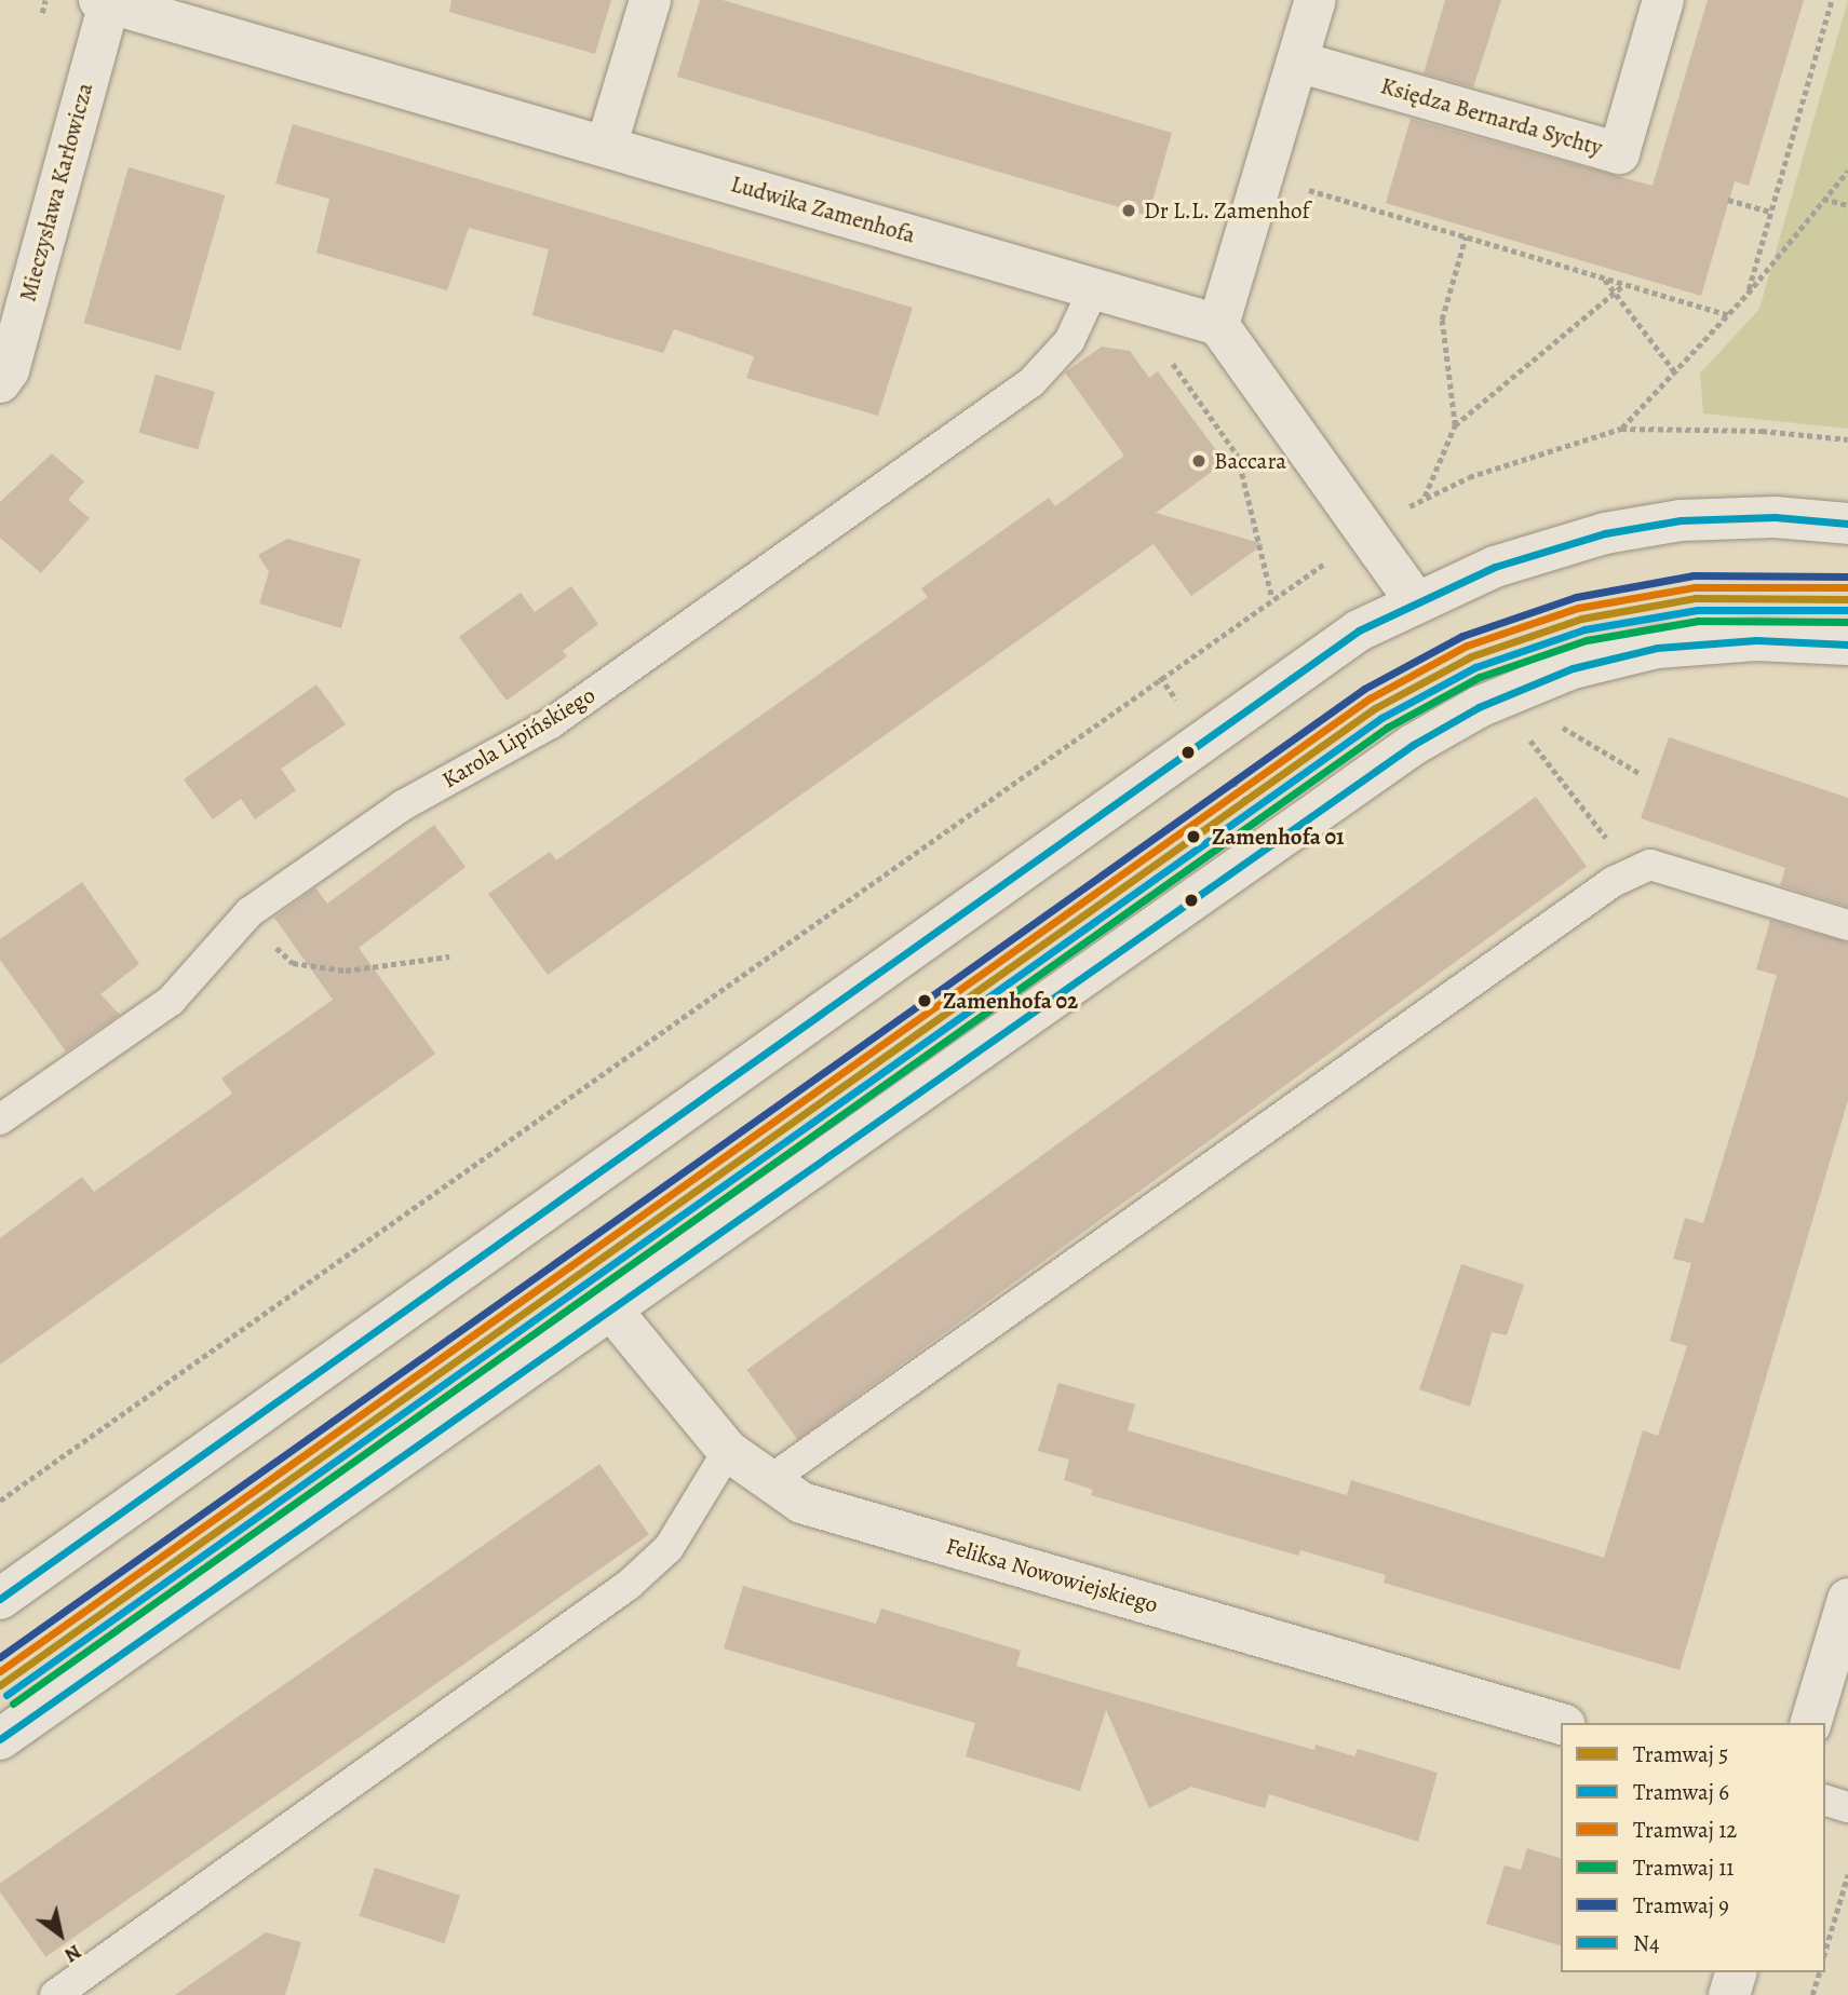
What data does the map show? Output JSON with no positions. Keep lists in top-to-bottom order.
{
  "streets": {
    "street": [
      "Księdza Bernarda Sychty",
      "Mieczysława Karłowicza",
      "Ludwika Zamenhofa",
      "Feliksa Nowowiejskiego"
    ],
    "lane": ["Karola Lipińskiego"]
  },
  "crossings": [
    ["Mieczysława Karłowicza", "Ludwika Zamenhofa"],
    ["Ludwika Zamenhofa", "Karola Lipińskiego"]
  ],
  "places": [
    "Dr L.L. Zamenhof",
    "Baccara",
    "Zamenhofa 01",
    "Zamenhofa 02"
  ],
  "lines": [
    "transit line N4",
    "tram line 9",
    "tram line 12",
    "tram line 5",
    "tram line 6",
    "tram line 11"
  ],
  "legend": [
    "Tramwaj 5",
    "Tramwaj 6",
    "Tramwaj 12",
    "Tramwaj 11",
    "Tramwaj 9",
    "N4"
  ],
  "north": "bottom right"
}
